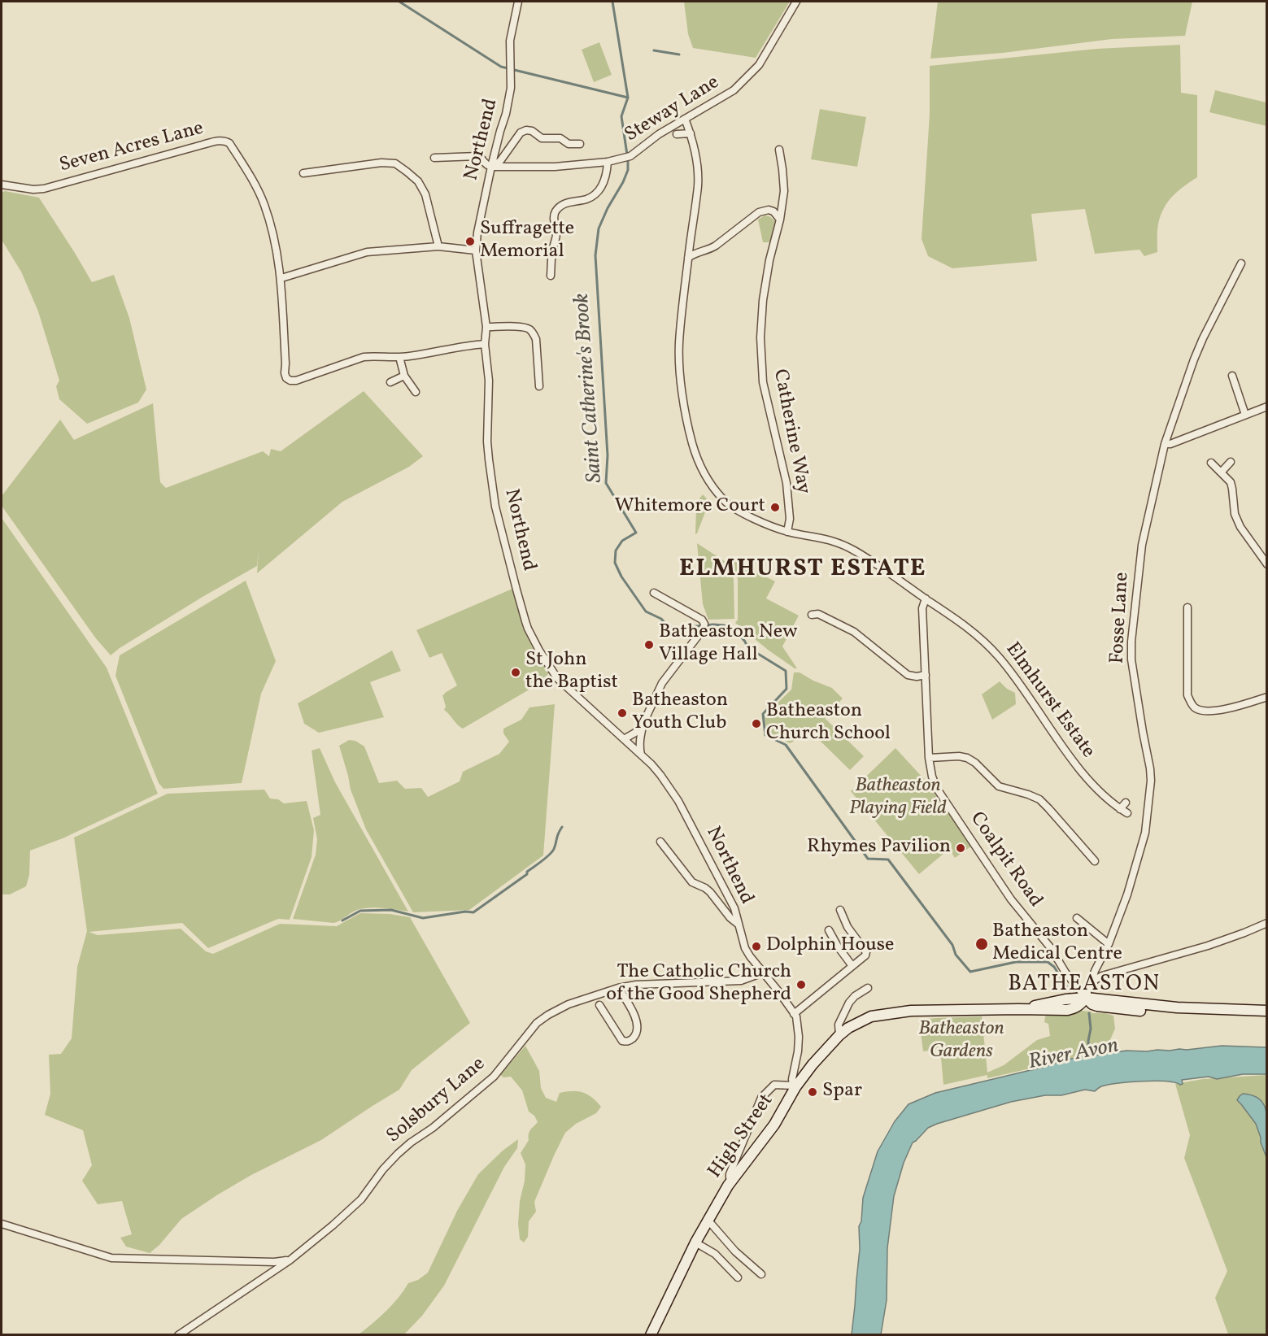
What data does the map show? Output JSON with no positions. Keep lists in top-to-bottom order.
{
  "streets": {
    "street": [
      "Steway Lane",
      "Northend",
      "Seven Acres Lane",
      "Catherine Way",
      "Fosse Lane",
      "Elmhurst Estate",
      "Coalpit Road",
      "Solsbury Lane",
      "High Street"
    ]
  },
  "crossings": [
    ["Steway Lane", "Northend"],
    ["Northend", "Seven Acres Lane"],
    ["Northend", "Solsbury Lane"],
    ["Catherine Way", "Elmhurst Estate"],
    ["Fosse Lane", "Coalpit Road"],
    ["Fosse Lane", "High Street"],
    ["Coalpit Road", "High Street"]
  ],
  "districts": ["ELMHURST ESTATE", "BATHEASTON"],
  "water": ["Saint Catherine's Brook", "River Avon"],
  "parks": ["Batheaston Playing Field", "Batheaston Gardens"],
  "places": [
    "Suffragette Memorial",
    "Whitemore Court",
    "Batheaston New Village Hall",
    "St John the Baptist",
    "Batheaston Youth Club",
    "Batheaston Church School",
    "Rhymes Pavilion",
    "Batheaston Medical Centre",
    "Dolphin House",
    "The Catholic Church of the Good Shepherd",
    "Spar"
  ]
}
